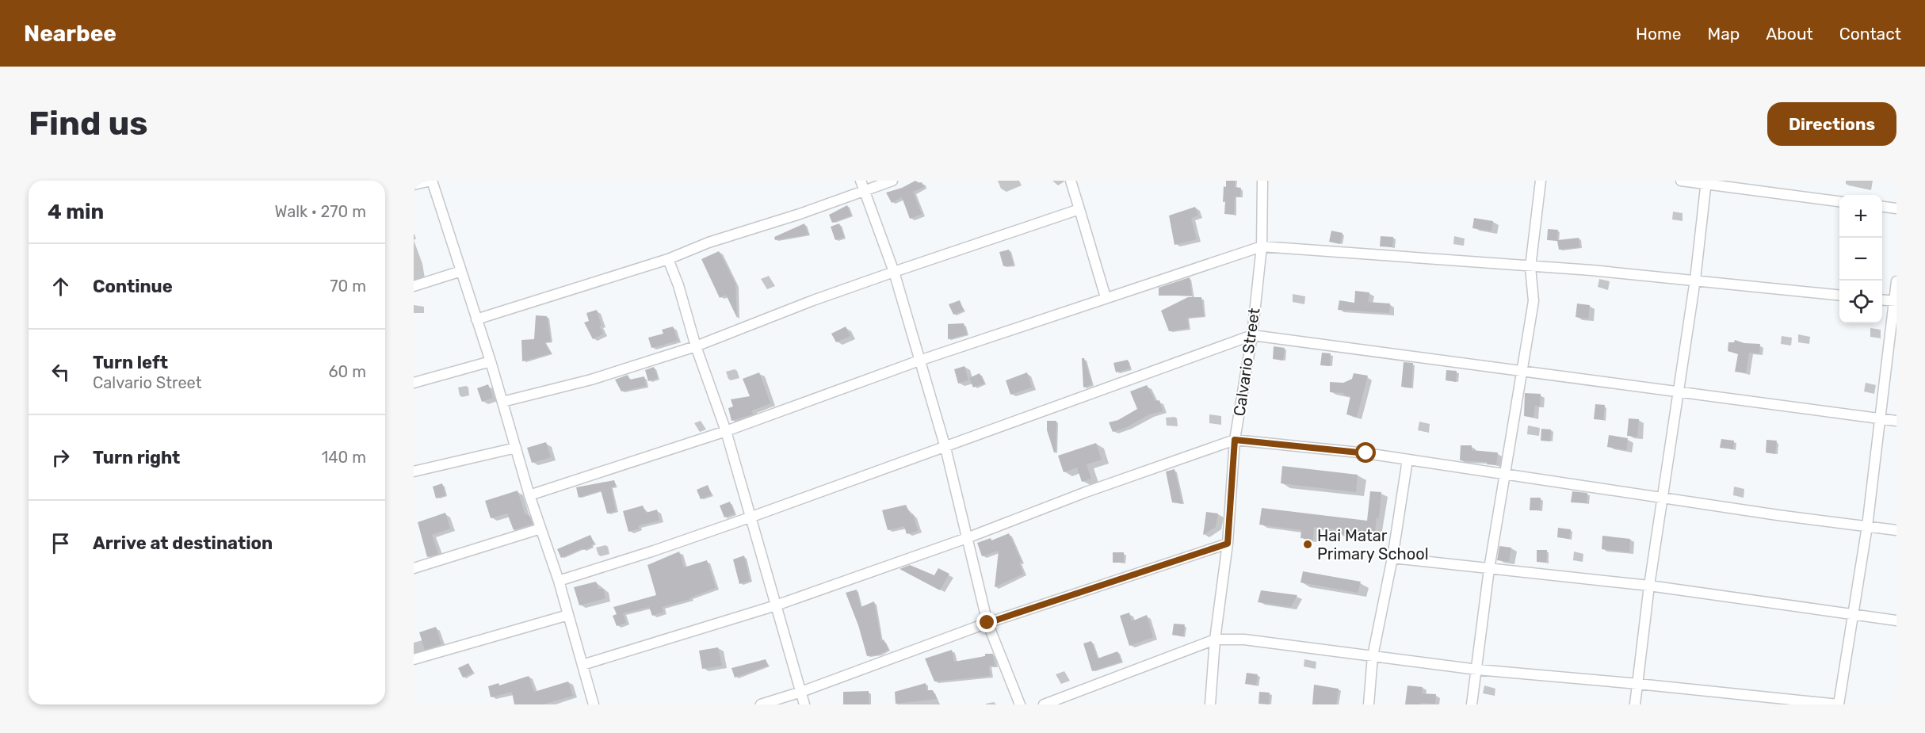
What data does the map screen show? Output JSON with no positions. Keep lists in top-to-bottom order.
{
  "streets": {
    "street": ["Calvario Street"]
  },
  "places": ["Hai Matar Primary School"],
  "page": {
    "header": "Nearbee",
    "nav": [
      "Home",
      "Map",
      "About",
      "Contact"
    ],
    "buttons": "Directions",
    "title": "Find us",
    "heading": ["4 min", "Walk · 270 m"],
    "map_buttons": ["+", "−"],
    "list": [
      ["Continue", "70 m"],
      ["Turn left", "Calvario Street", "60 m"],
      ["Turn right", "140 m"],
      "Arrive at destination"
    ]
  }
}
